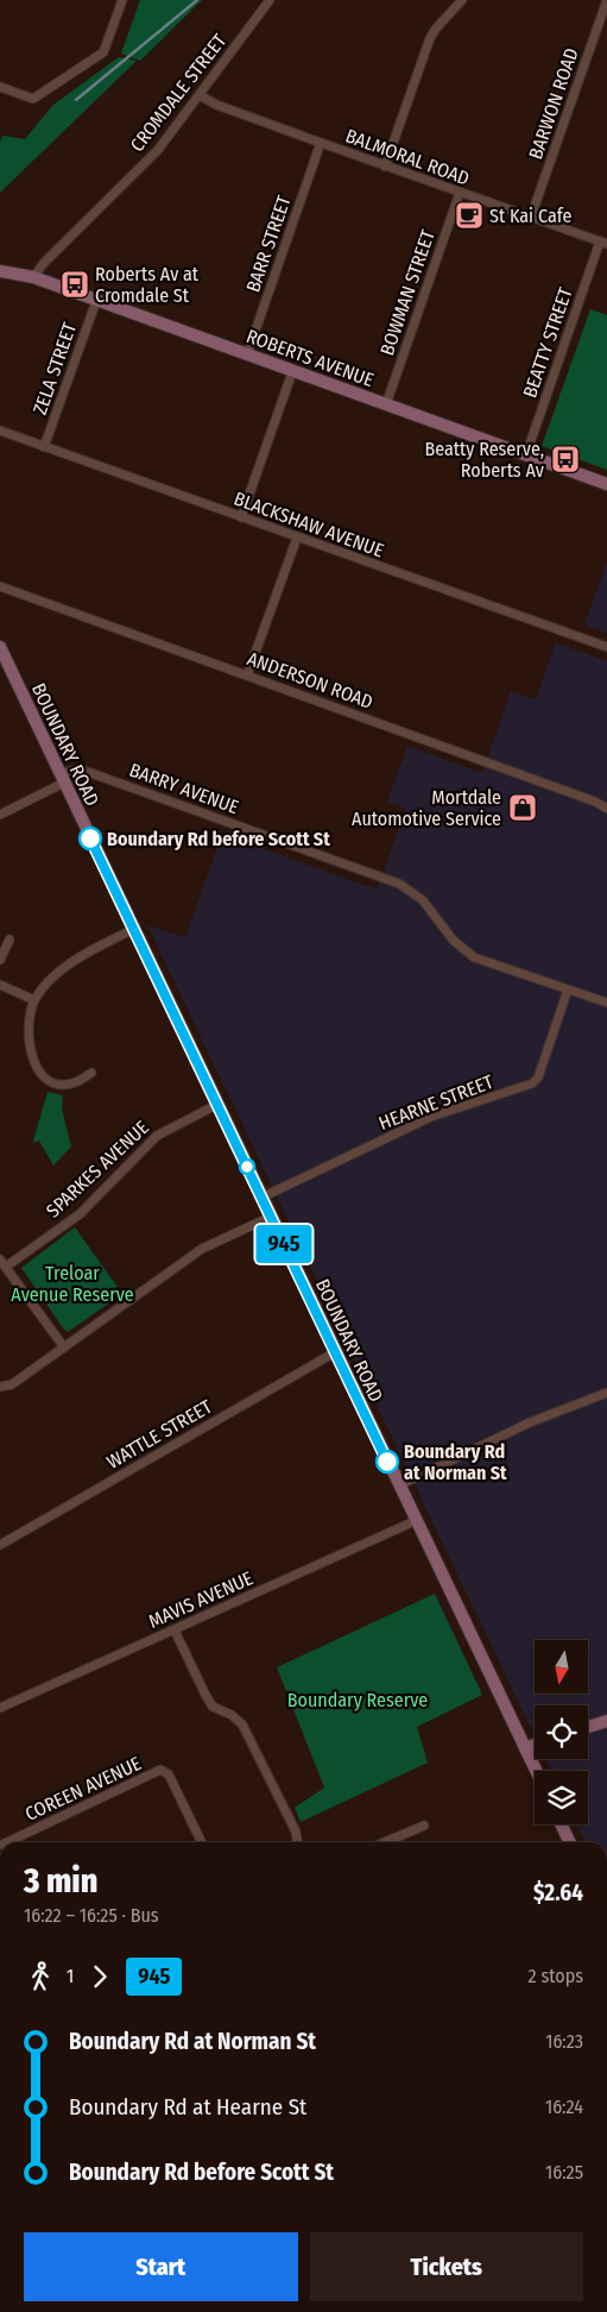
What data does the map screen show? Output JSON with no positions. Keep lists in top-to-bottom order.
{
  "streets": {
    "main road": ["ROBERTS AVENUE", "BOUNDARY ROAD"],
    "street": [
      "CROMDALE STREET",
      "BARWON ROAD",
      "BALMORAL ROAD",
      "BARR STREET",
      "BOWMAN STREET",
      "BEATTY STREET",
      "ZELA STREET",
      "BLACKSHAW AVENUE",
      "ANDERSON ROAD",
      "BARRY AVENUE",
      "HEARNE STREET",
      "SPARKES AVENUE",
      "WATTLE STREET",
      "MAVIS AVENUE",
      "COREEN AVENUE"
    ]
  },
  "crossings": [
    ["CROMDALE STREET", "BALMORAL ROAD"],
    ["CROMDALE STREET", "ROBERTS AVENUE"],
    ["BARWON ROAD", "BALMORAL ROAD"],
    ["BALMORAL ROAD", "BARR STREET"],
    ["BALMORAL ROAD", "BOWMAN STREET"],
    ["BALMORAL ROAD", "BEATTY STREET"],
    ["BARR STREET", "ROBERTS AVENUE"],
    ["BOWMAN STREET", "ROBERTS AVENUE"],
    ["BEATTY STREET", "ROBERTS AVENUE"],
    ["ROBERTS AVENUE", "ZELA STREET"],
    ["ZELA STREET", "BLACKSHAW AVENUE"],
    ["BOUNDARY ROAD", "BARRY AVENUE"],
    ["BOUNDARY ROAD", "HEARNE STREET"],
    ["BOUNDARY ROAD", "SPARKES AVENUE"],
    ["BOUNDARY ROAD", "WATTLE STREET"],
    ["BOUNDARY ROAD", "MAVIS AVENUE"],
    ["BARRY AVENUE", "HEARNE STREET"]
  ],
  "parks": ["Treloar Avenue Reserve", "Boundary Reserve"],
  "places": {
    "cafe": ["St Kai Cafe"],
    "bus stop": ["Roberts Av at Cromdale St", "Beatty Reserve, Roberts Av"],
    "shop": ["Mortdale Automotive Service"],
    "other": ["Boundary Rd before Scott St", "Boundary Rd at Norman St"]
  },
  "lines": ["bus line 945"],
  "north": "bottom",
  "page": {
    "on_map": "945",
    "heading": ["3 min", "16:22 – 16:25 · Bus", "$2.64"],
    "legs": ["1", "945", "2 stops"],
    "list": [
      {
        "name": "Boundary Rd at Norman St",
        "value": "16:23"
      },
      {
        "name": "Boundary Rd at Hearne St",
        "value": "16:24"
      },
      {
        "name": "Boundary Rd before Scott St",
        "value": "16:25"
      }
    ],
    "buttons": ["Start", "Tickets"]
  }
}
